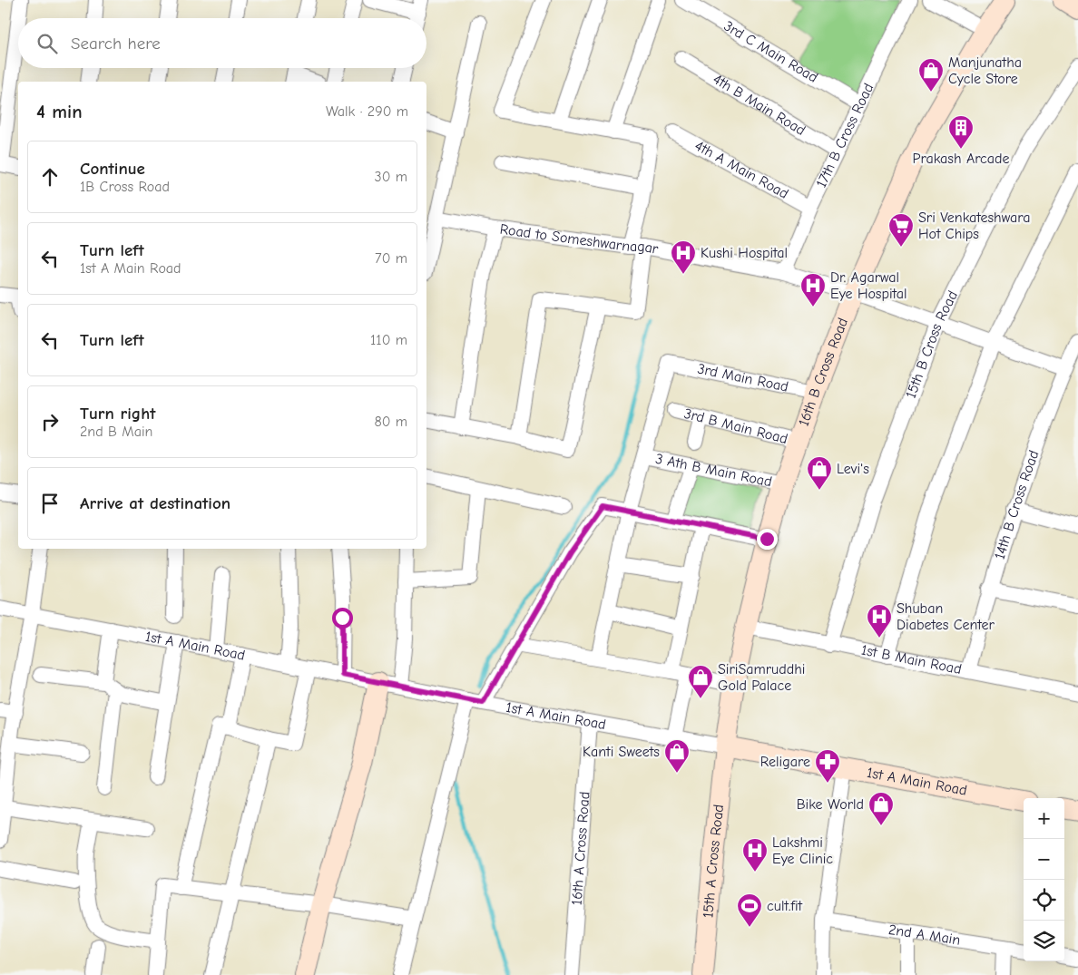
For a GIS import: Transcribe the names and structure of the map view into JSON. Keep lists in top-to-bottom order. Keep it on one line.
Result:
{"streets":{"main road":["16th B Cross Road","1st A Main Road","15th A Cross Road"],"street":["3rd C Main Road","4th B Main Road","17th B Cross Road","4th A Main Road","Road to Someshwarnagar","15th B Cross Road","3rd Main Road","3rd B Main Road","3 Ath B Main Road","14th B Cross Road","1st B Main Road","16th A Cross Road","2nd A Main"]},"crossings":[["3rd C Main Road","17th B Cross Road"],["4th B Main Road","17th B Cross Road"],["17th B Cross Road","4th A Main Road"],["17th B Cross Road","Road to Someshwarnagar"],["Road to Someshwarnagar","16th B Cross Road"],["15th B Cross Road","1st B Main Road"],["16th B Cross Road","3rd Main Road"],["16th B Cross Road","3rd B Main Road"],["16th B Cross Road","3 Ath B Main Road"],["16th B Cross Road","1st A Main Road"],["16th B Cross Road","1st B Main Road"],["16th B Cross Road","15th A Cross Road"],["3rd Main Road","3 Ath B Main Road"],["14th B Cross Road","1st B Main Road"],["1st A Main Road","16th A Cross Road"],["1st A Main Road","15th A Cross Road"]],"places":{"shop":["Manjunatha Cycle Store","Levi's","SiriSamruddhi Gold Palace","Kanti Sweets","Bike World"],"building":["Prakash Arcade"],"supermarket":["Sri Venkateshwara Hot Chips"],"hospital":["Kushi Hospital","Dr. Agarwal Eye Hospital","Shuban Diabetes Center","Lakshmi Eye Clinic"],"pharmacy":["Religare"],"sports":["cult.fit"]},"page":{"search":"Search here","heading":["4 min","Walk · 290 m"],"list":[["Continue","1B Cross Road","30 m"],["Turn left","1st A Main Road","70 m"],["Turn left","110 m"],["Turn right","2nd B Main","80 m"],"Arrive at destination"],"map_buttons":["+","−"]}}
